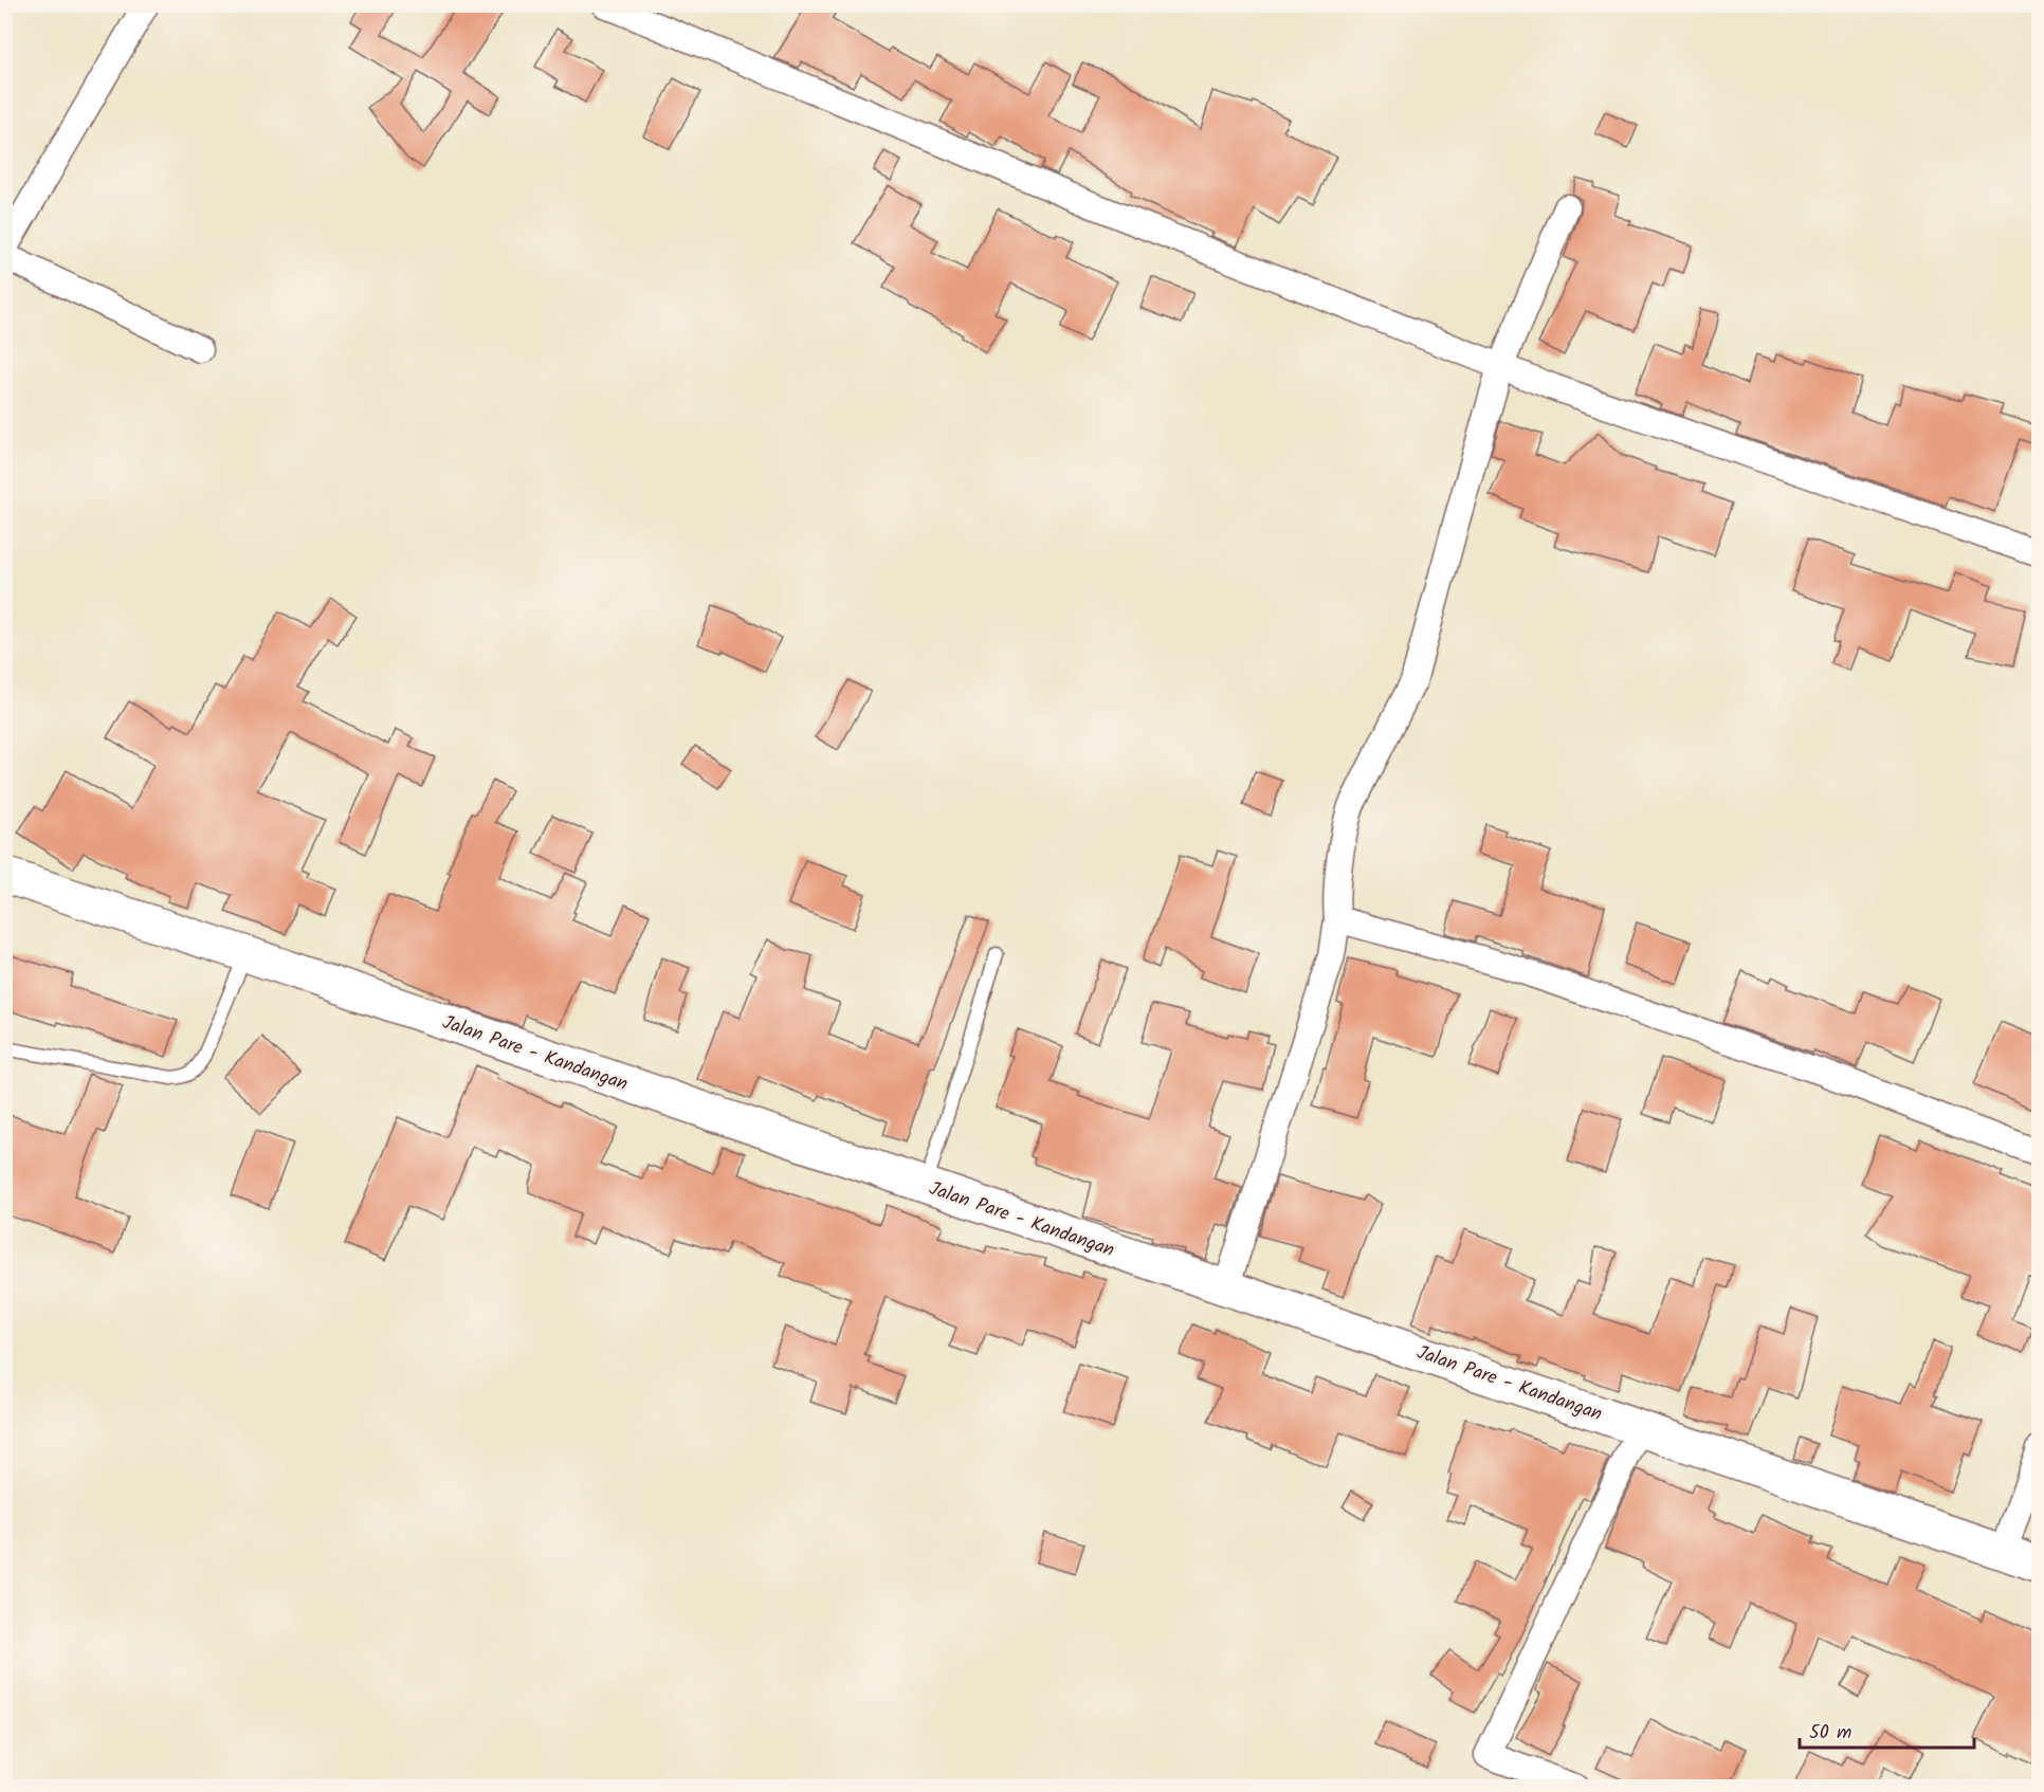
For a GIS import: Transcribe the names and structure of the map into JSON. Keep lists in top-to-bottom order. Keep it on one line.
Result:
{"streets":{"main road":["Jalan Pare - Kandangan"]},"scale_bar":"50 m"}
